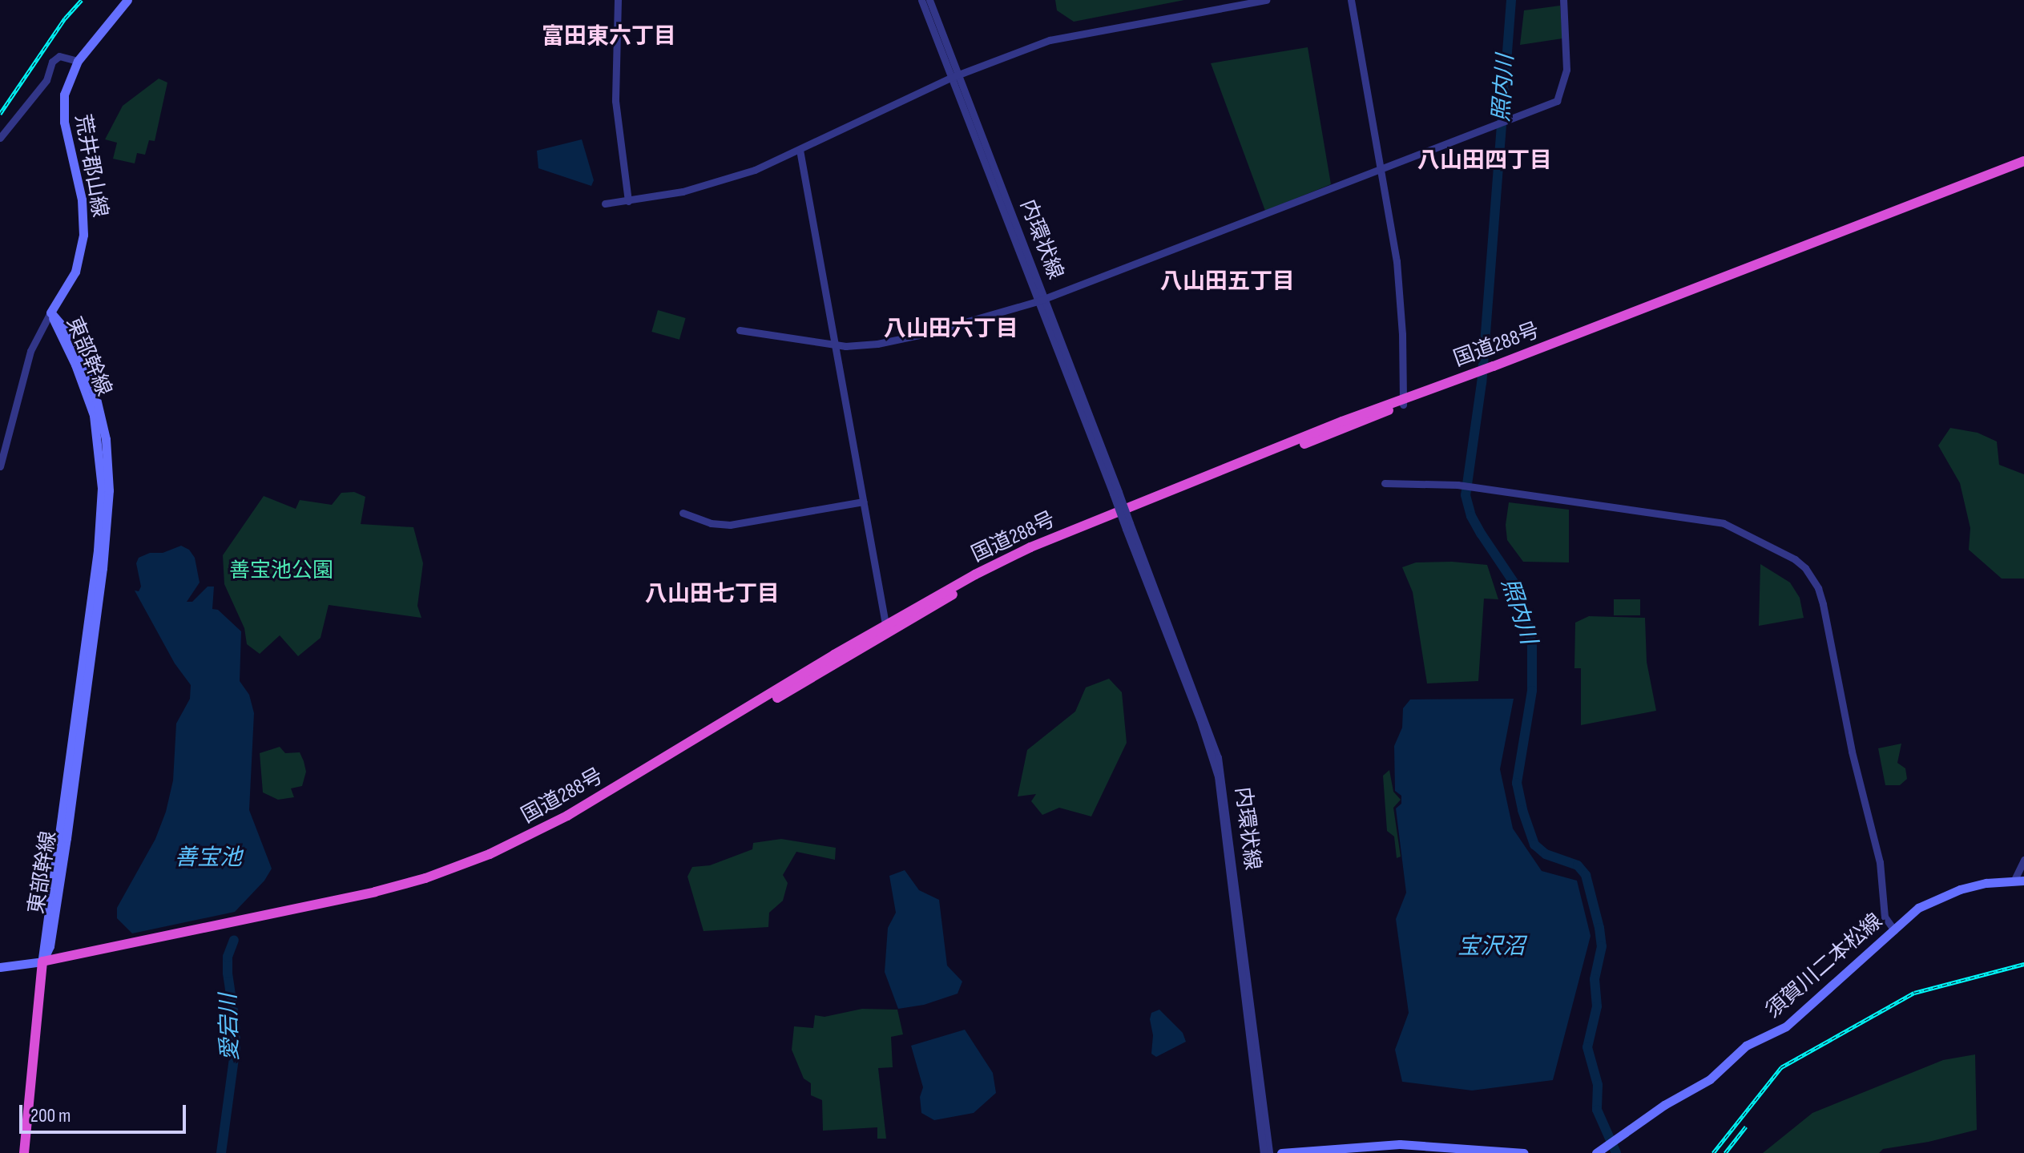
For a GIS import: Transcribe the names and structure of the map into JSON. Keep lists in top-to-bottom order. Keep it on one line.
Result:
{"streets":{"highway":["国道288号"],"main road":["荒井郡山線","東部幹線","須賀川二本松線"],"street":["内環状線"]},"crossings":[["荒井郡山線","東部幹線"],["国道288号","東部幹線"]],"districts":["富田東六丁目","八山田四丁目","八山田五丁目","八山田六丁目","八山田七丁目"],"water":["照内川","善宝池","宝沢沼","愛宕川"],"parks":["善宝池公園"],"scale_bar":"200 m"}
